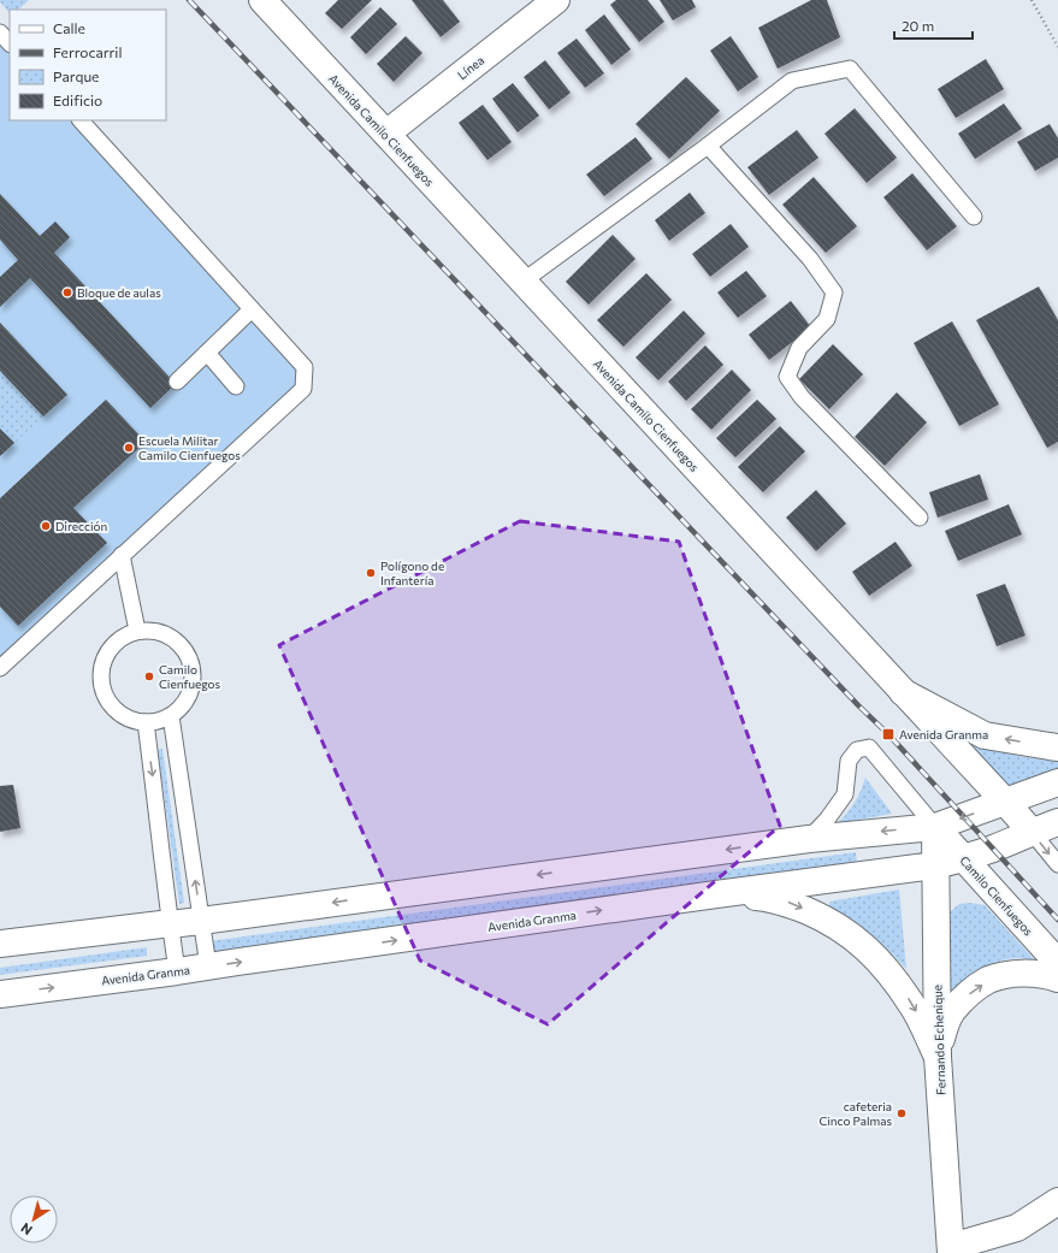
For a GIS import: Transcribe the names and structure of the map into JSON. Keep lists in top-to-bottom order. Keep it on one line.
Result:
{"streets":{"main road":["Línea","Avenida Camilo Cienfuegos","Camilo Cienfuegos","Avenida Granma","Fernando Echenique"]},"crossings":[["Línea","Avenida Camilo Cienfuegos"],["Avenida Camilo Cienfuegos","Avenida Granma"],["Camilo Cienfuegos","Avenida Granma"],["Camilo Cienfuegos","Fernando Echenique"],["Avenida Granma","Fernando Echenique"]],"places":{"other":["Bloque de aulas","Escuela Militar Camilo Cienfuegos","Dirección","Polígono de Infantería","Camilo Cienfuegos","cafeteria Cinco Palmas"],"transit":["Avenida Granma"]},"legend":["Calle","Ferrocarril","Parque","Edificio"],"scale_bar":"20 m","north":"bottom left"}
